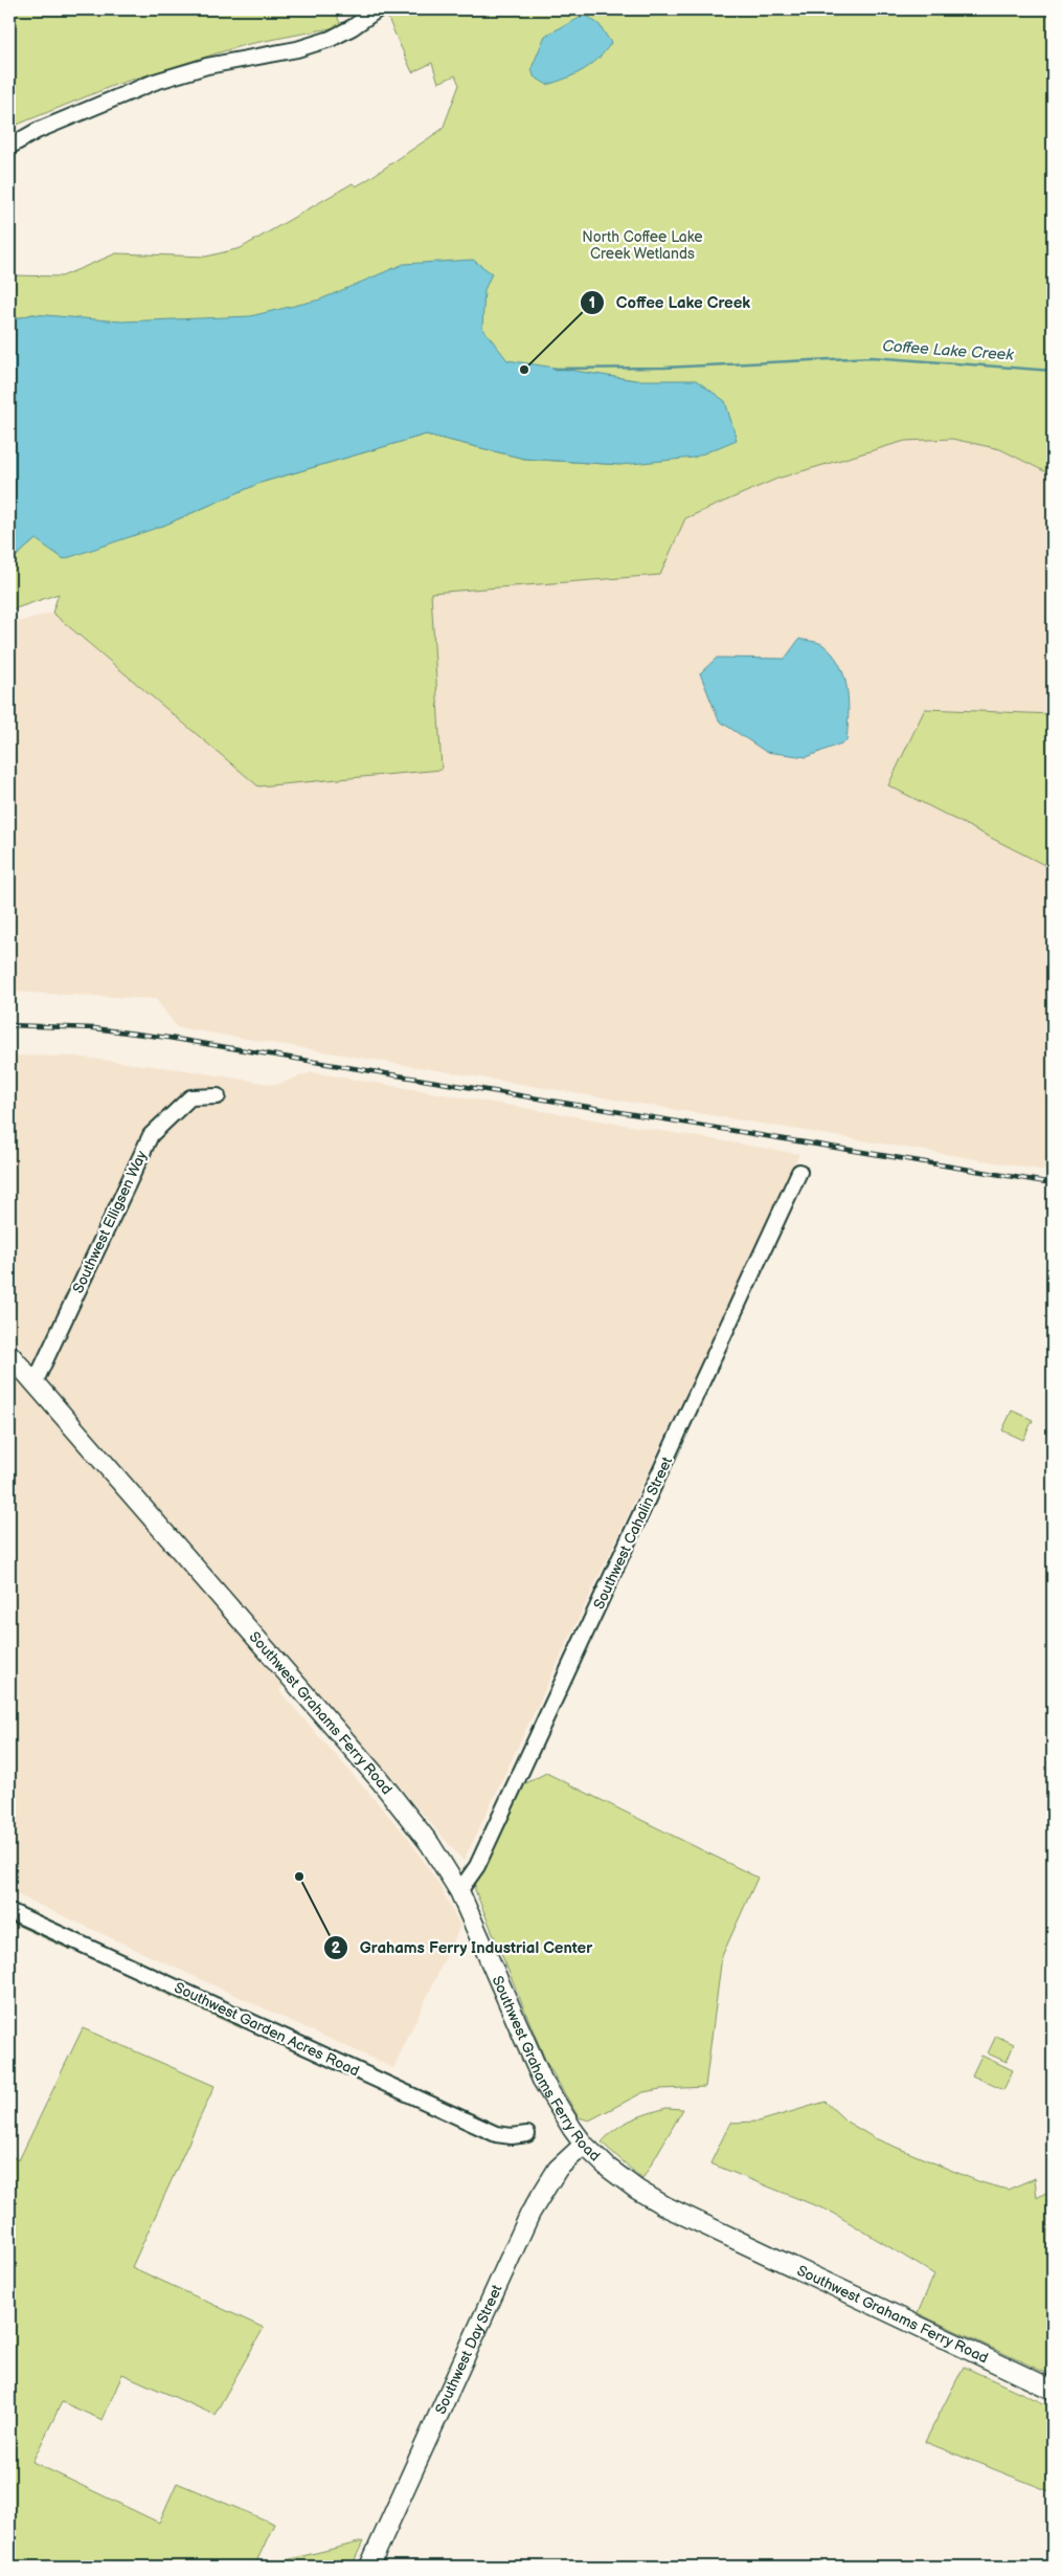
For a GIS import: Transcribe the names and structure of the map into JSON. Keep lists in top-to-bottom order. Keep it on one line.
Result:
{"streets":{"main road":["Southwest Grahams Ferry Road","Southwest Day Street"],"street":["Southwest Elligsen Way","Southwest Cahalin Street","Southwest Garden Acres Road"]},"crossings":[["Southwest Elligsen Way","Southwest Grahams Ferry Road"],["Southwest Cahalin Street","Southwest Grahams Ferry Road"],["Southwest Grahams Ferry Road","Southwest Day Street"]],"water":["Coffee Lake Creek"],"parks":["North Coffee Lake Creek Wetlands"],"places":["Coffee Lake Creek","Grahams Ferry Industrial Center"]}
